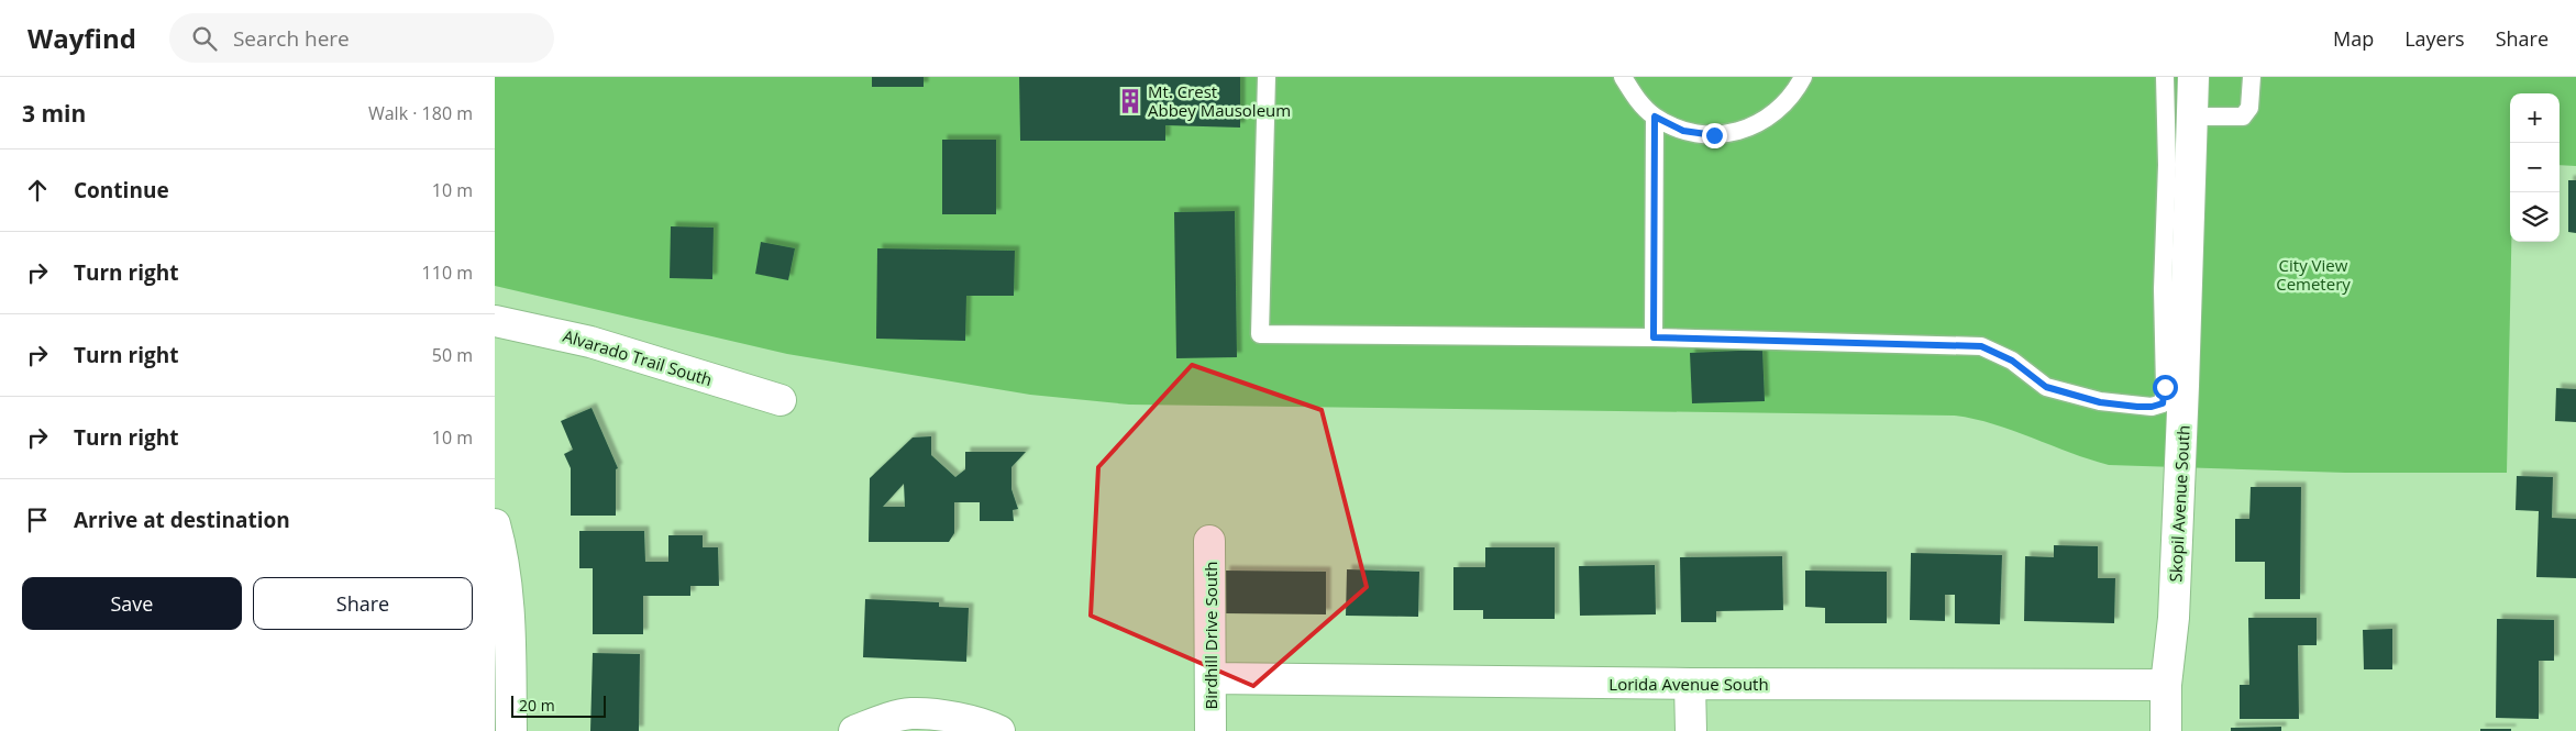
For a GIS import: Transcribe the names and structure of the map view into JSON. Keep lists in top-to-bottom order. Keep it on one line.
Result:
{"streets":{"street":["Alvarado Trail South","Skopil Avenue South","Birdhill Drive South","Lorida Avenue South"]},"crossings":[["Skopil Avenue South","Lorida Avenue South"],["Birdhill Drive South","Lorida Avenue South"]],"parks":["City View Cemetery"],"places":{"building":["Mt. Crest Abbey Mausoleum"]},"scale_bar":"20 m","page":{"header":"Wayfind","search":"Search here","nav":["Map","Layers","Share"],"heading":["3 min","Walk · 180 m"],"map_buttons":["+","−"],"list":[["Continue","10 m"],["Turn right","110 m"],["Turn right","50 m"],["Turn right","10 m"],"Arrive at destination"],"buttons":["Save","Share"],"scale":"20 m"}}
